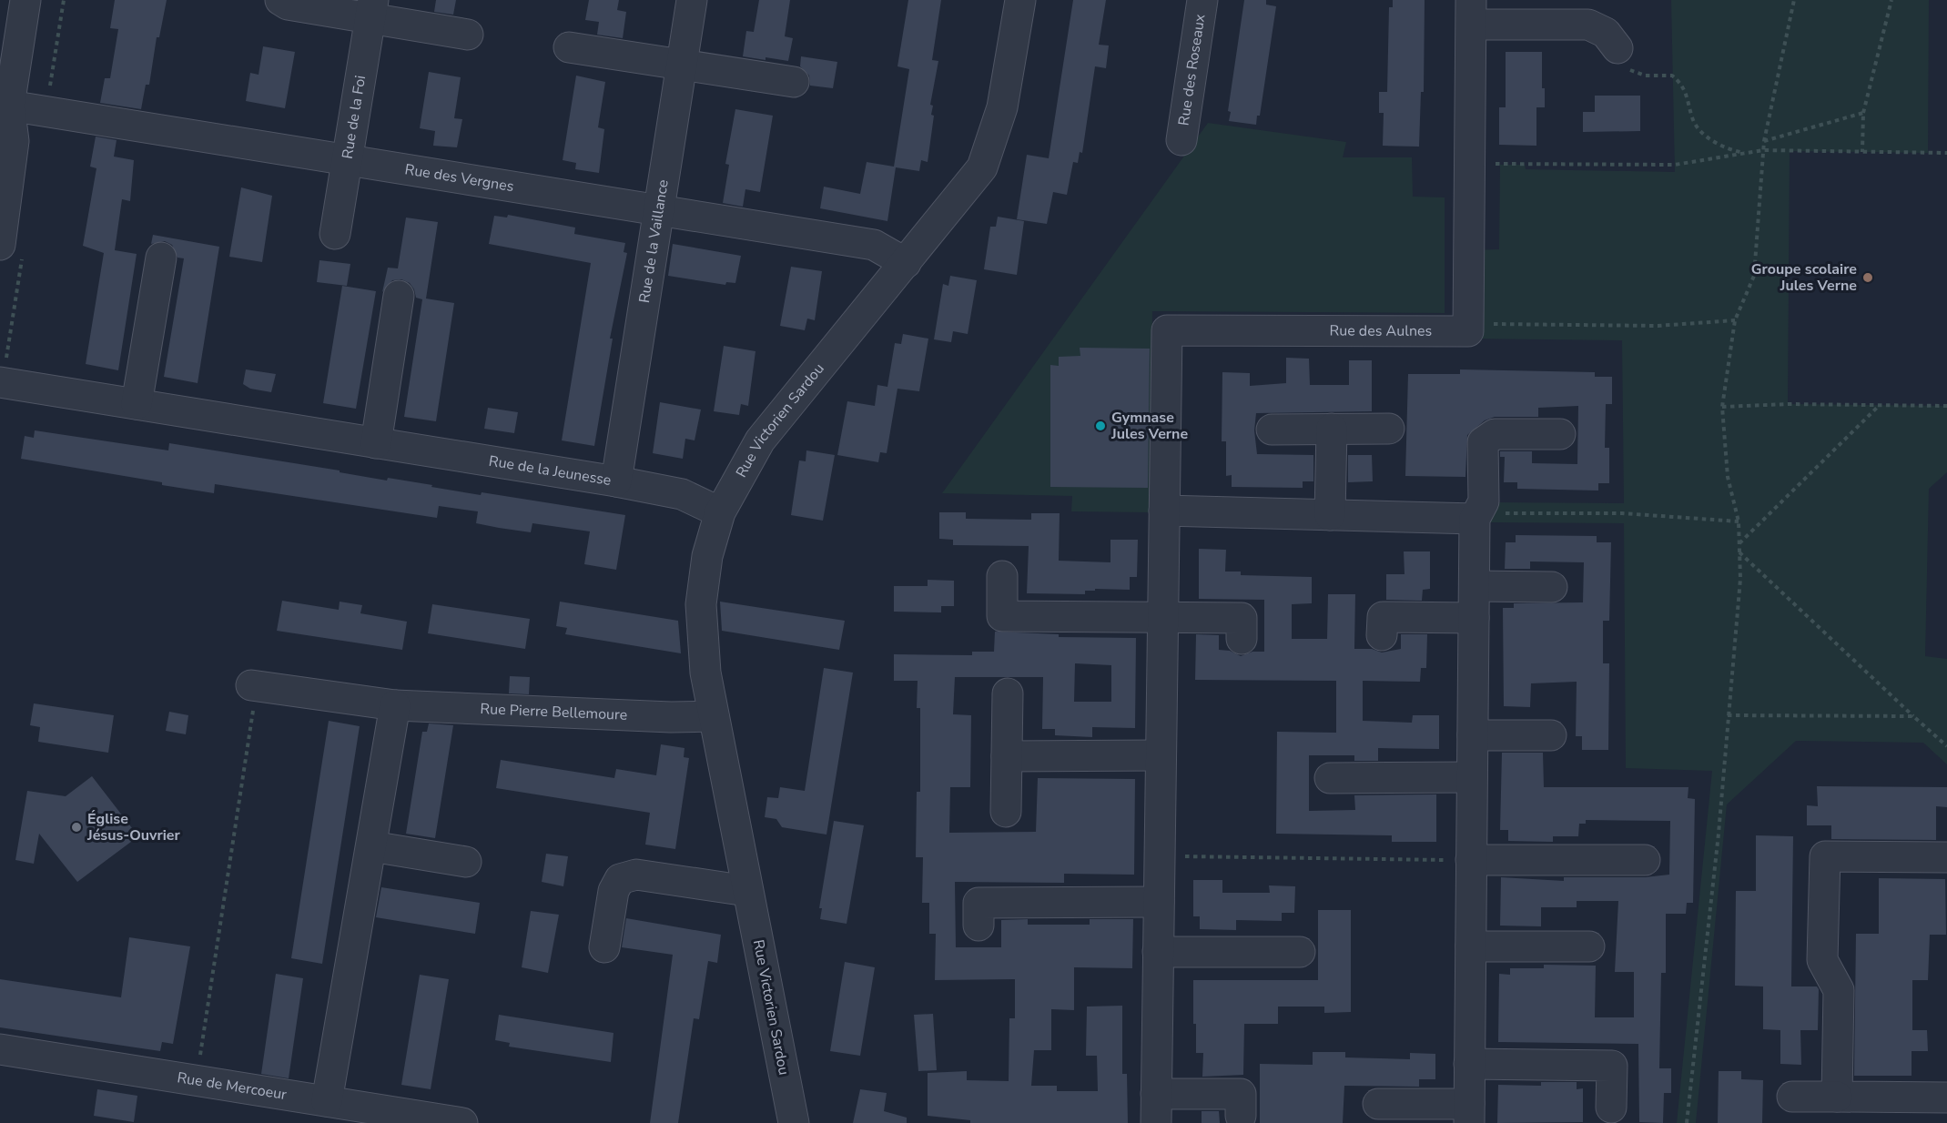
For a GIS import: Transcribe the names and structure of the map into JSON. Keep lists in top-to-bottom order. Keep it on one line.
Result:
{"streets":{"street":["Rue des Roseaux","Rue de la Foi","Rue des Vergnes","Rue de la Vaillance","Rue des Aulnes","Rue Victorien Sardou","Rue de la Jeunesse","Rue Pierre Bellemoure","Rue de Mercoeur"]},"crossings":[["Rue de la Foi","Rue des Vergnes"],["Rue des Vergnes","Rue de la Vaillance"],["Rue des Vergnes","Rue Victorien Sardou"],["Rue de la Vaillance","Rue de la Jeunesse"],["Rue Victorien Sardou","Rue de la Jeunesse"],["Rue Victorien Sardou","Rue Pierre Bellemoure"]],"places":["Groupe scolaire Jules Verne","Gymnase Jules Verne","Église Jésus-Ouvrier"]}
